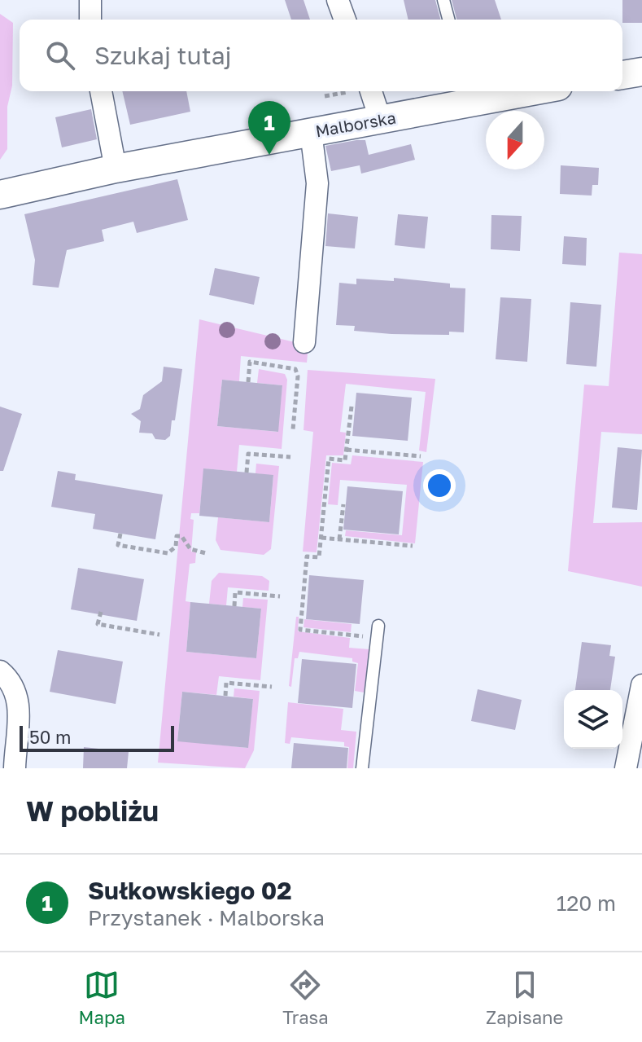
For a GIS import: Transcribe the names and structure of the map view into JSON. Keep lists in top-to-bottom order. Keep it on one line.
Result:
{"streets":{"street":["Malborska"]},"scale_bar":"50 m","north":"bottom","page":{"search":"Szukaj tutaj","pins":"1","scale":"50 m","heading":"W pobliżu","list":[{"mark":"1","name":"Sułkowskiego 02","note":"Przystanek · Malborska","value":"120 m"}],"nav":["Mapa","Trasa","Zapisane"]}}
